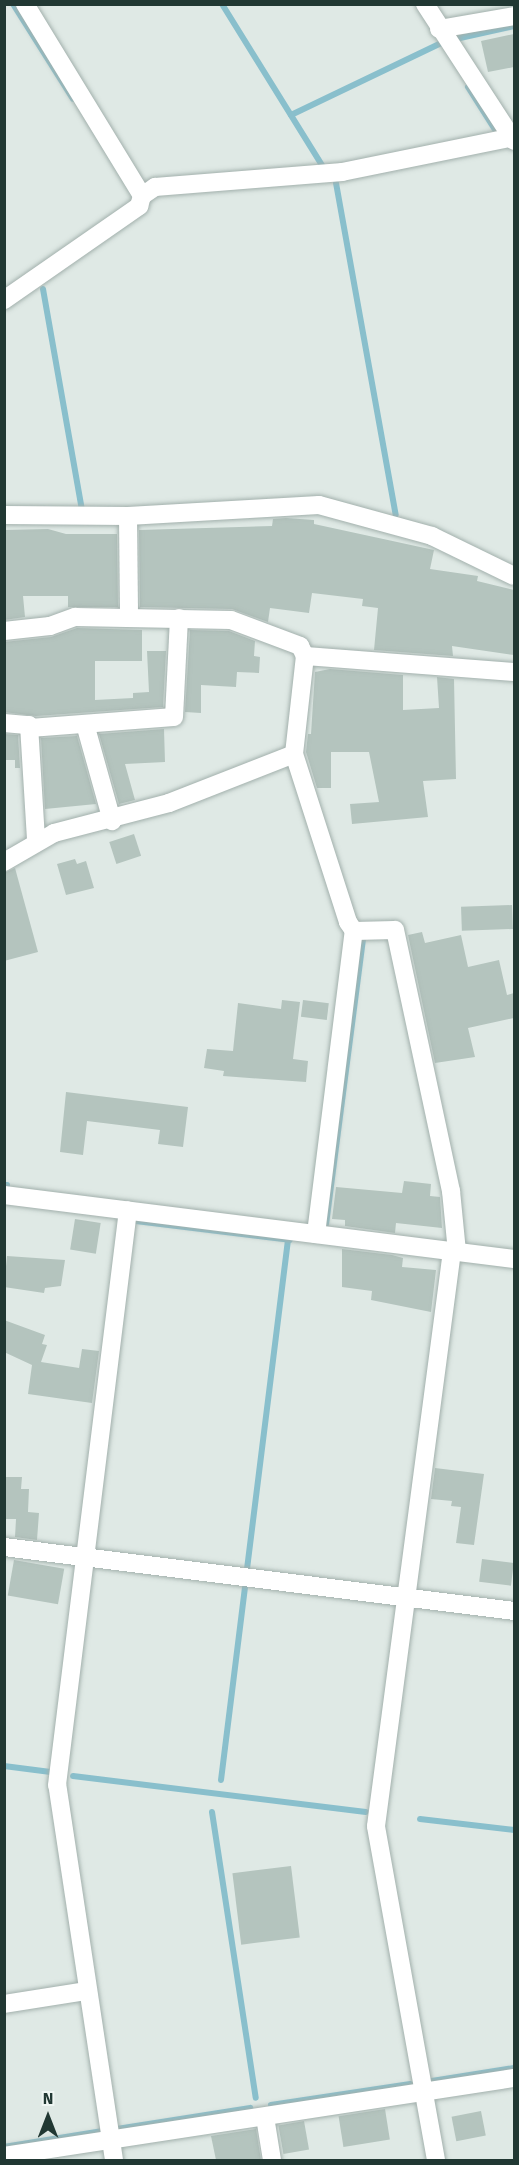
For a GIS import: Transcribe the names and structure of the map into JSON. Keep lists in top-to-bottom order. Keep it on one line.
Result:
{"north":"top"}
